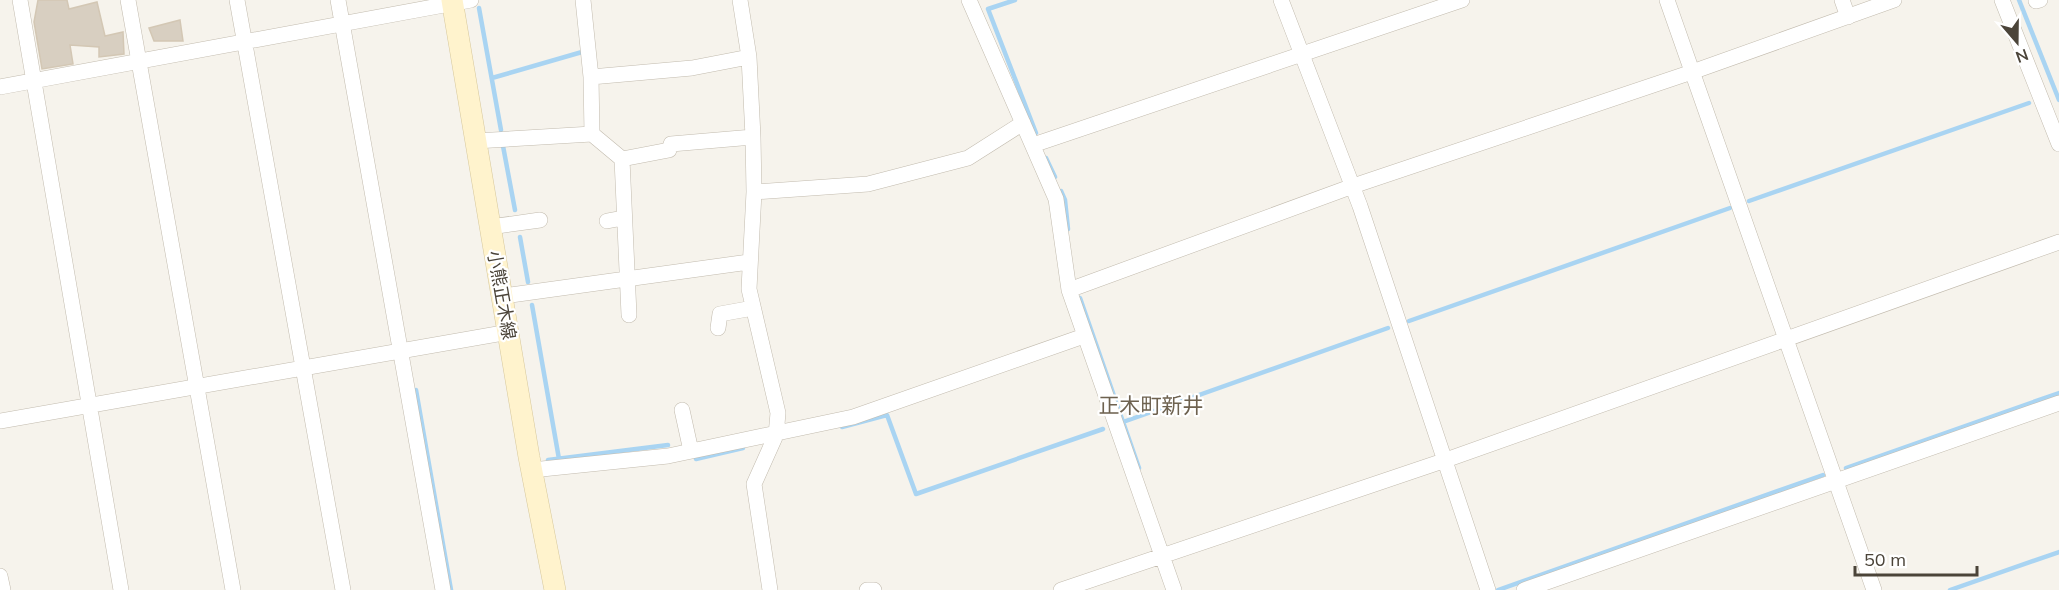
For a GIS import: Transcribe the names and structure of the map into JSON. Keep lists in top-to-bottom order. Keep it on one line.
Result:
{"streets":{"main road":["小熊正木線"]},"districts":["正木町新井"],"scale_bar":"50 m","north":"bottom"}
